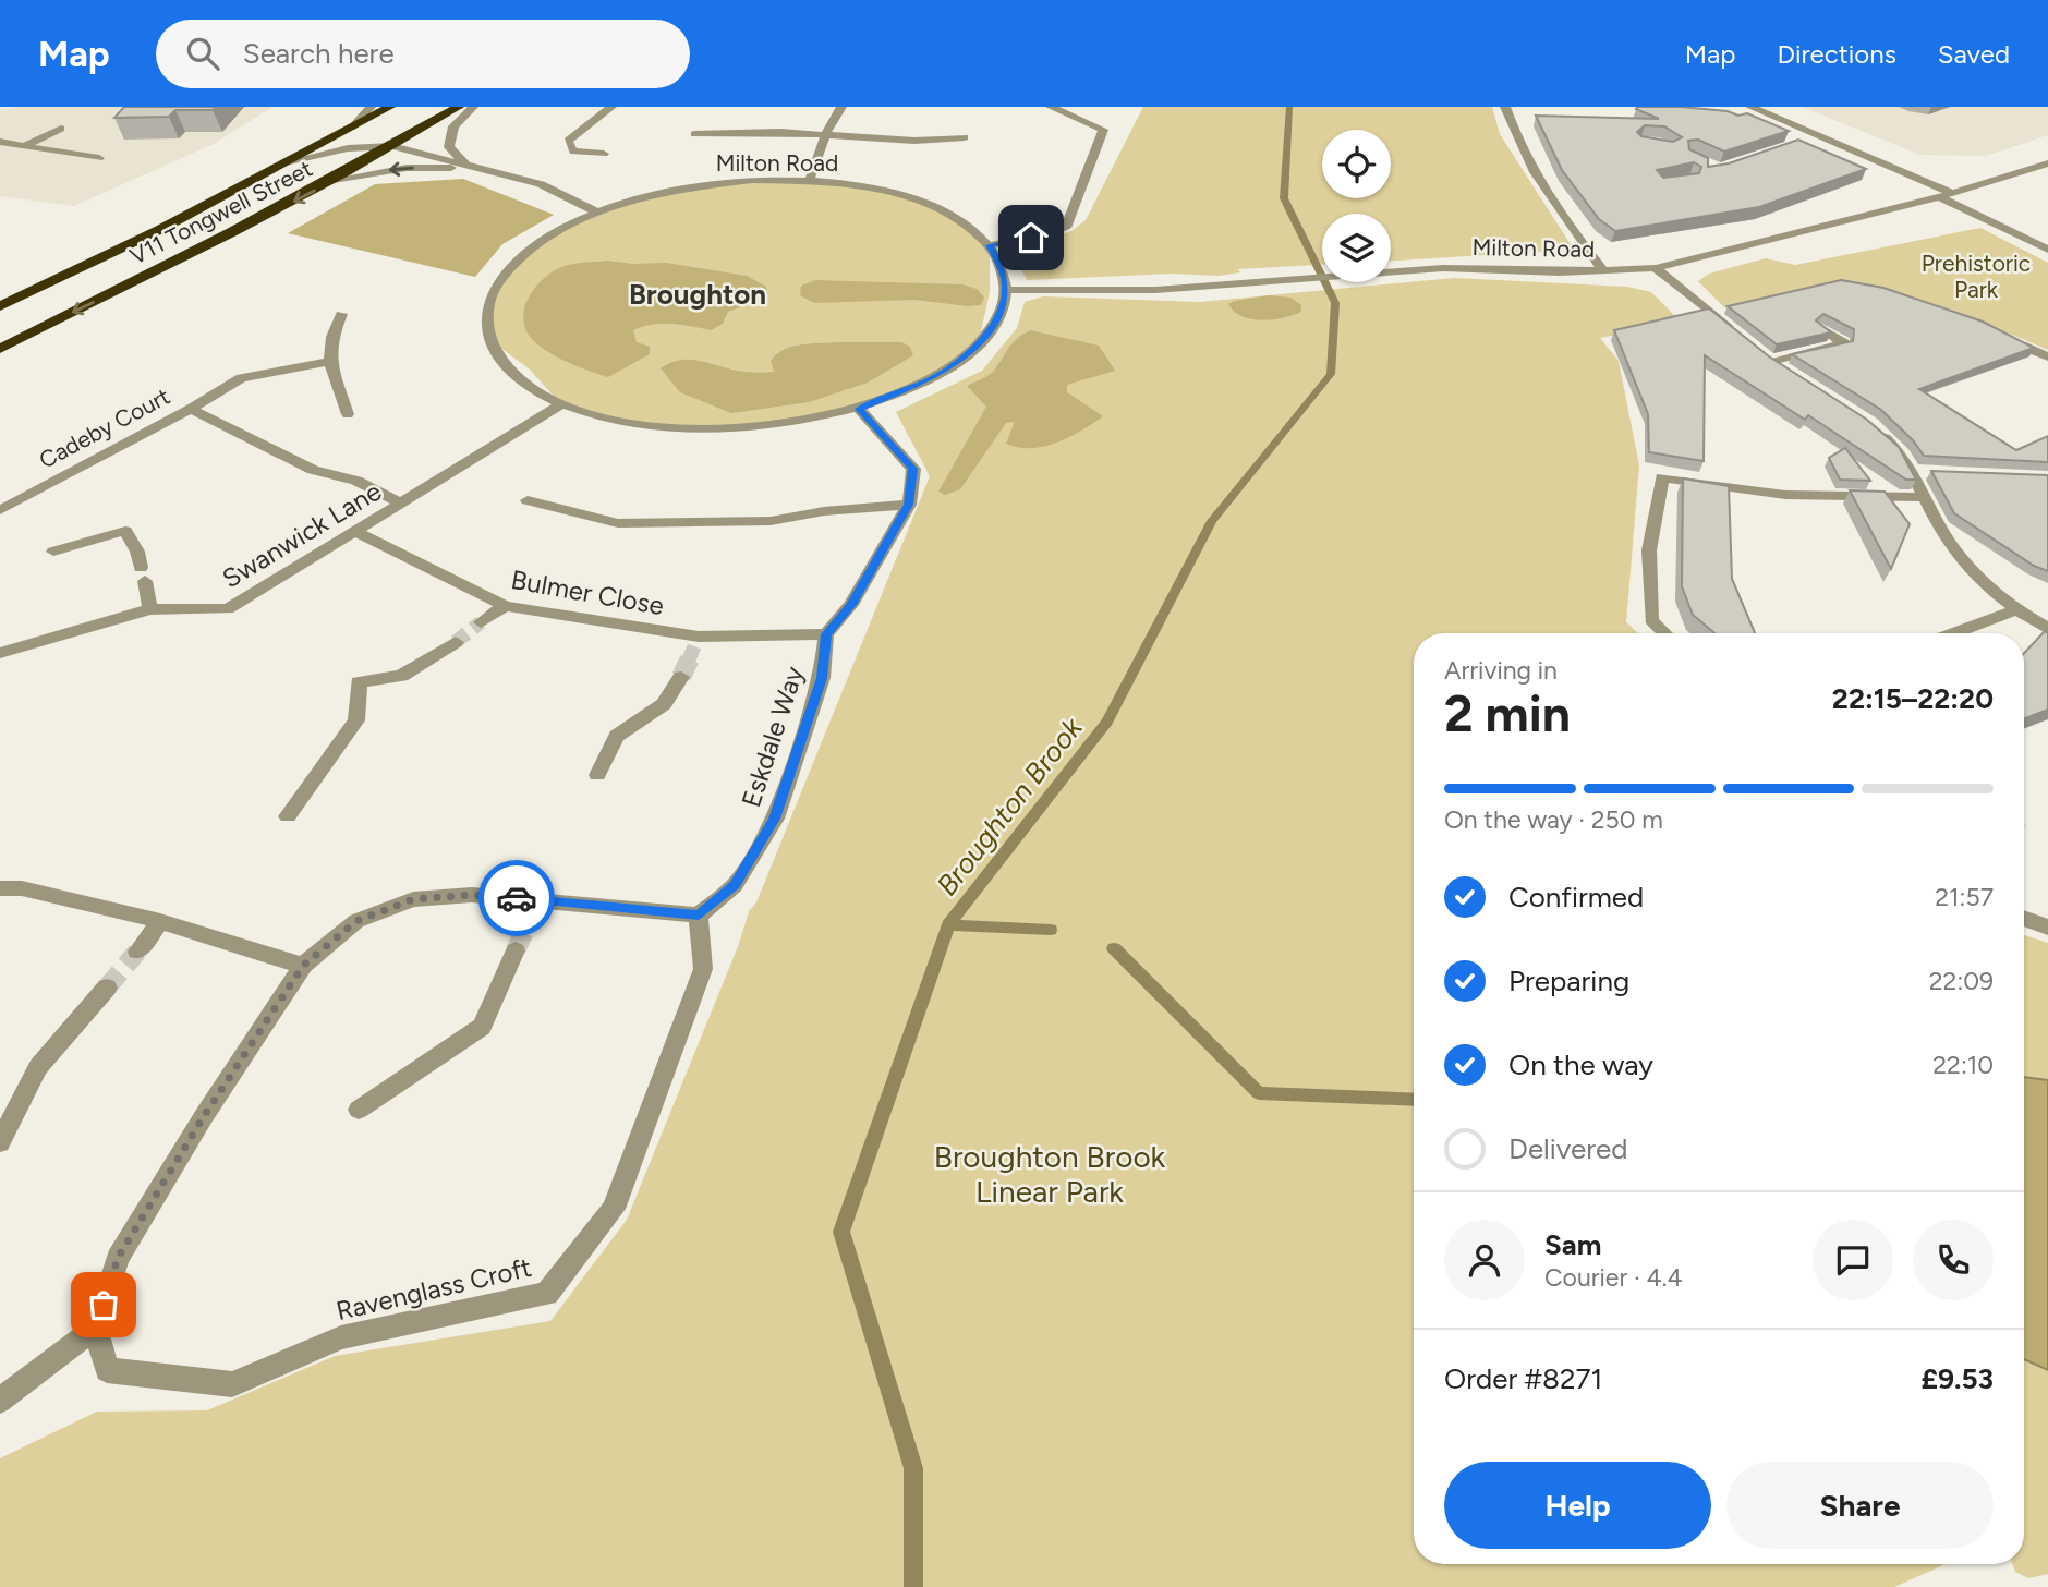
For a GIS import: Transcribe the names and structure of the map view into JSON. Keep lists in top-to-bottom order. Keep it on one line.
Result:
{"streets":{"highway":["V11 Tongwell Street"],"street":["Milton Road","Cadeby Court","Swanwick Lane","Bulmer Close","Eskdale Way","Ravenglass Croft"]},"crossings":[["Milton Road","Swanwick Lane"],["Cadeby Court","Swanwick Lane"],["Swanwick Lane","Bulmer Close"],["Bulmer Close","Eskdale Way"],["Eskdale Way","Ravenglass Croft"]],"districts":["Broughton"],"water":["Broughton Brook"],"parks":["Prehistoric Park","Broughton Brook Linear Park"],"page":{"header":"Map","search":"Search here","nav":["Map","Directions","Saved"],"heading":["2 min","Arriving in","22:15–22:20"],"panel":["Sam","Courier · 4.4","Order #8271","£9.53"],"bar":"On the way · 250 m","list":[["Confirmed","21:57"],["Preparing","22:09"],["On the way","22:10"],"Delivered"],"buttons":["Help","Share"]}}
